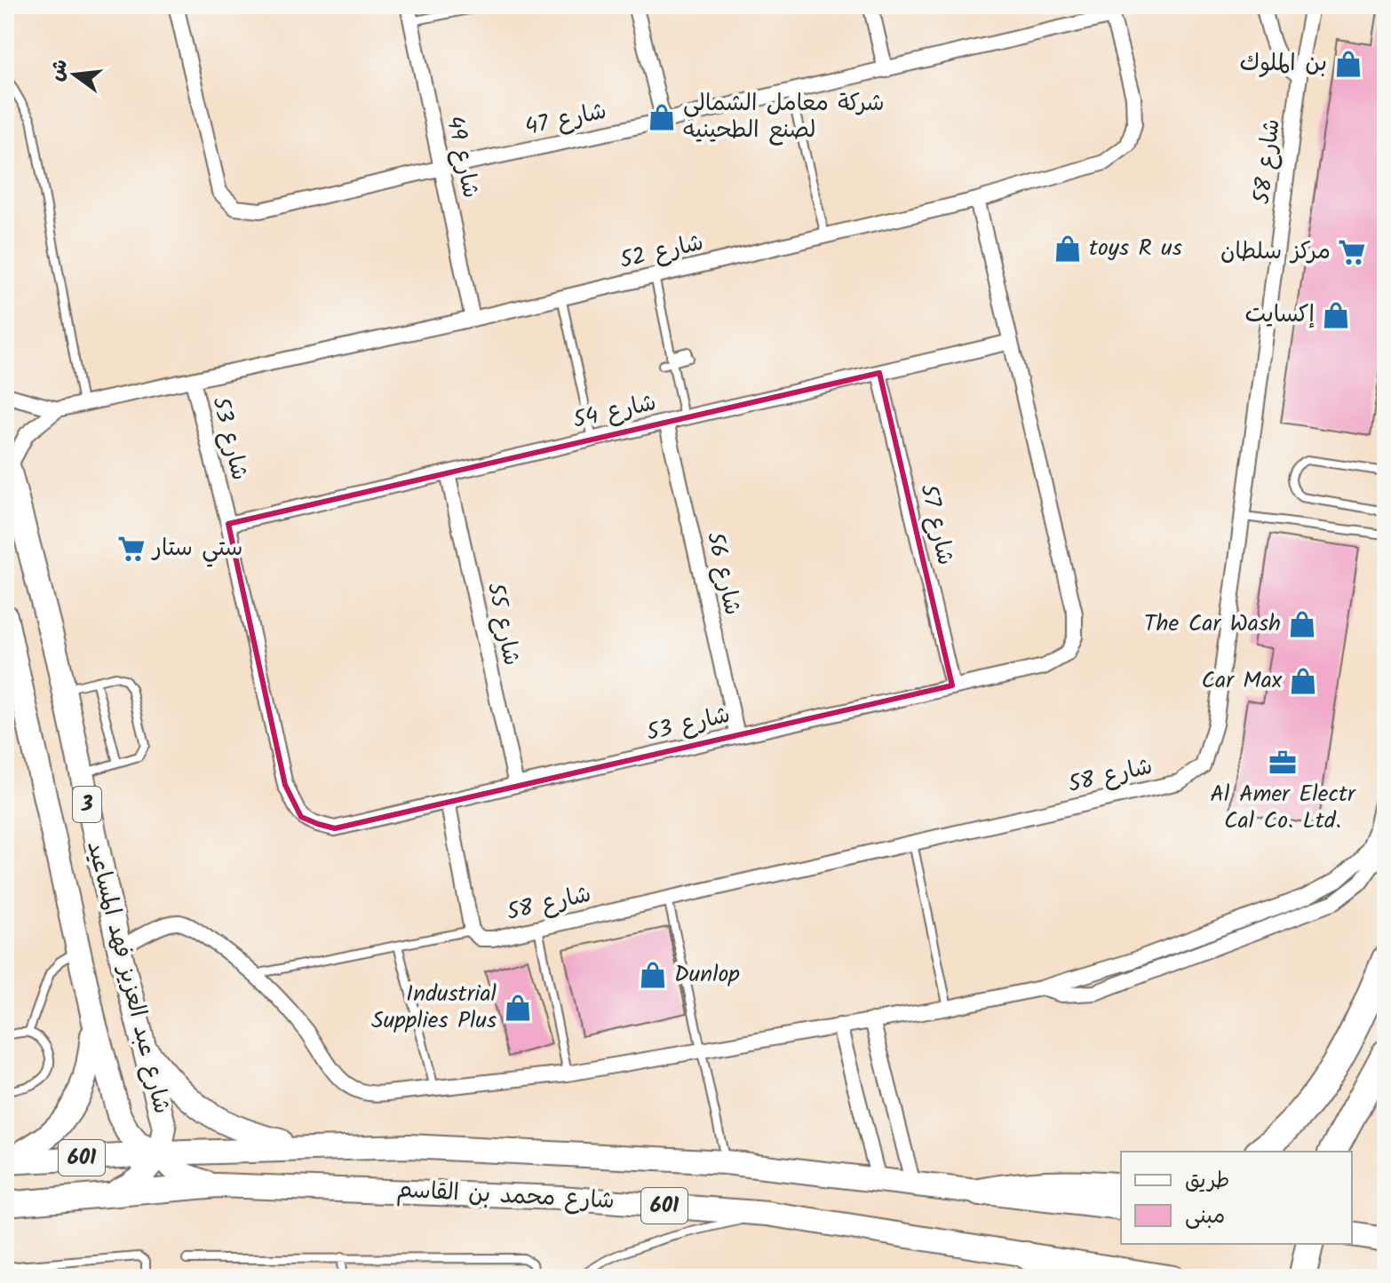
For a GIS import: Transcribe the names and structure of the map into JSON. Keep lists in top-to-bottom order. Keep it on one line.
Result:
{"streets":{"main road":["3","شارع عبد العزيز فهد المساعيد","601","شارع محمد بن القاسم"],"street":["شارع 47","شارع 49","شارع 58","شارع 52","شارع 54","شارع 53","شارع 57","شارع 56","شارع 55"]},"crossings":[["شارع 47","شارع 49"],["شارع 47","شارع 52"],["شارع 49","شارع 52"],["شارع 52","شارع 53"],["شارع 52","شارع عبد العزيز فهد المساعيد"],["شارع 54","شارع 53"],["شارع 54","شارع 57"],["شارع 54","شارع 56"],["شارع 54","شارع 55"],["شارع 53","شارع 57"],["شارع 53","شارع 56"],["شارع 53","شارع 55"],["شارع عبد العزيز فهد المساعيد","شارع محمد بن القاسم"]],"places":{"shop":["بن الملوك","شركة معامل الشمالي لصنع الطحينيه","toys R us","إكسايت","The Car Wash","Car Max","Dunlop","Industrial Supplies Plus"],"supermarket":["مركز سلطان","ستي ستار"],"office":["Al Amer Electr Cal Co. Ltd."]},"legend":["طريق","مبنى"],"north":"left"}
